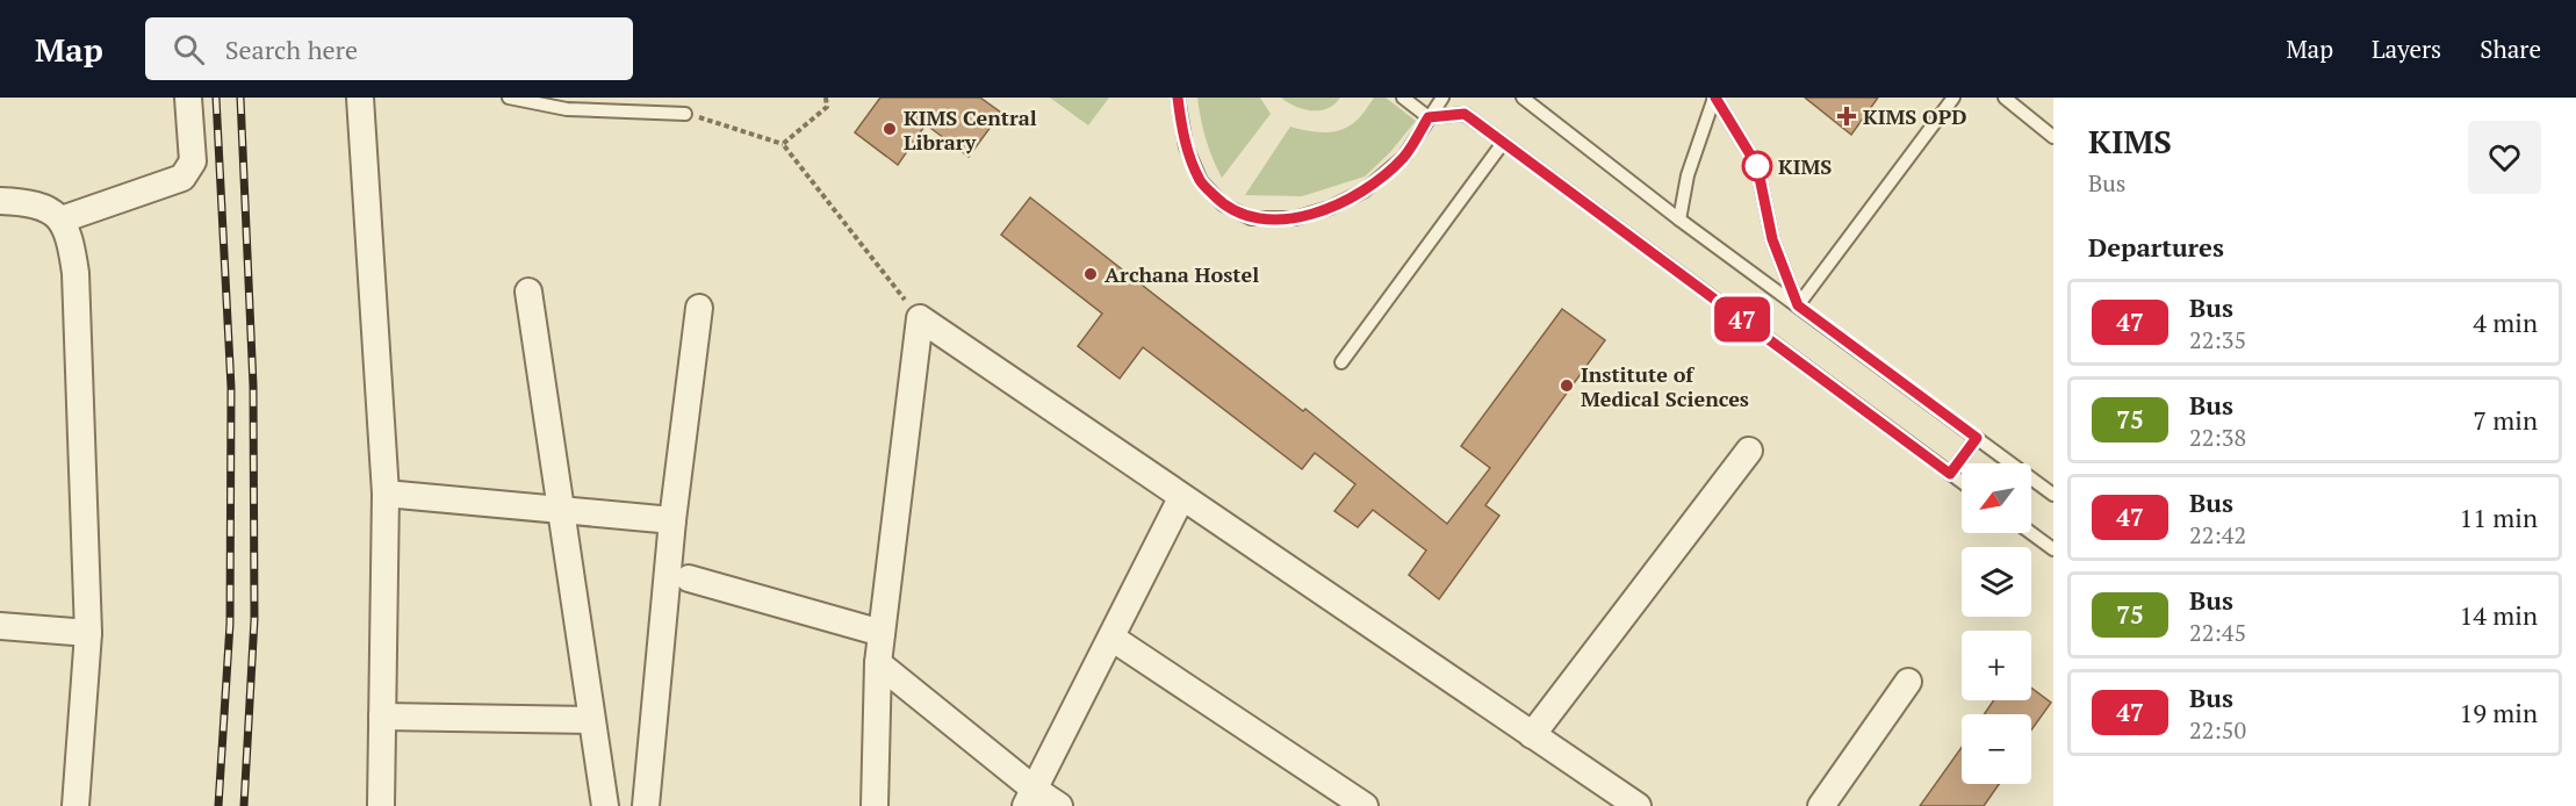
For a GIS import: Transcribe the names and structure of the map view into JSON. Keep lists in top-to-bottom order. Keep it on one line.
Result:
{"places":{"health":["KIMS OPD"],"other":["KIMS Central Library","KIMS","Archana Hostel","Institute of Medical Sciences"]},"lines":["bus line 47"],"north":"bottom left","page":{"header":"Map","search":"Search here","nav":["Map","Layers","Share"],"on_map":"47","heading":[["KIMS","Bus"],"Departures"],"list":[{"mark":"47","name":"Bus","note":"22:35","value":"4 min"},{"mark":"75","name":"Bus","note":"22:38","value":"7 min"},{"mark":"47","name":"Bus","note":"22:42","value":"11 min"},{"mark":"75","name":"Bus","note":"22:45","value":"14 min"},{"mark":"47","name":"Bus","note":"22:50","value":"19 min"}],"map_buttons":["+","−"]}}
